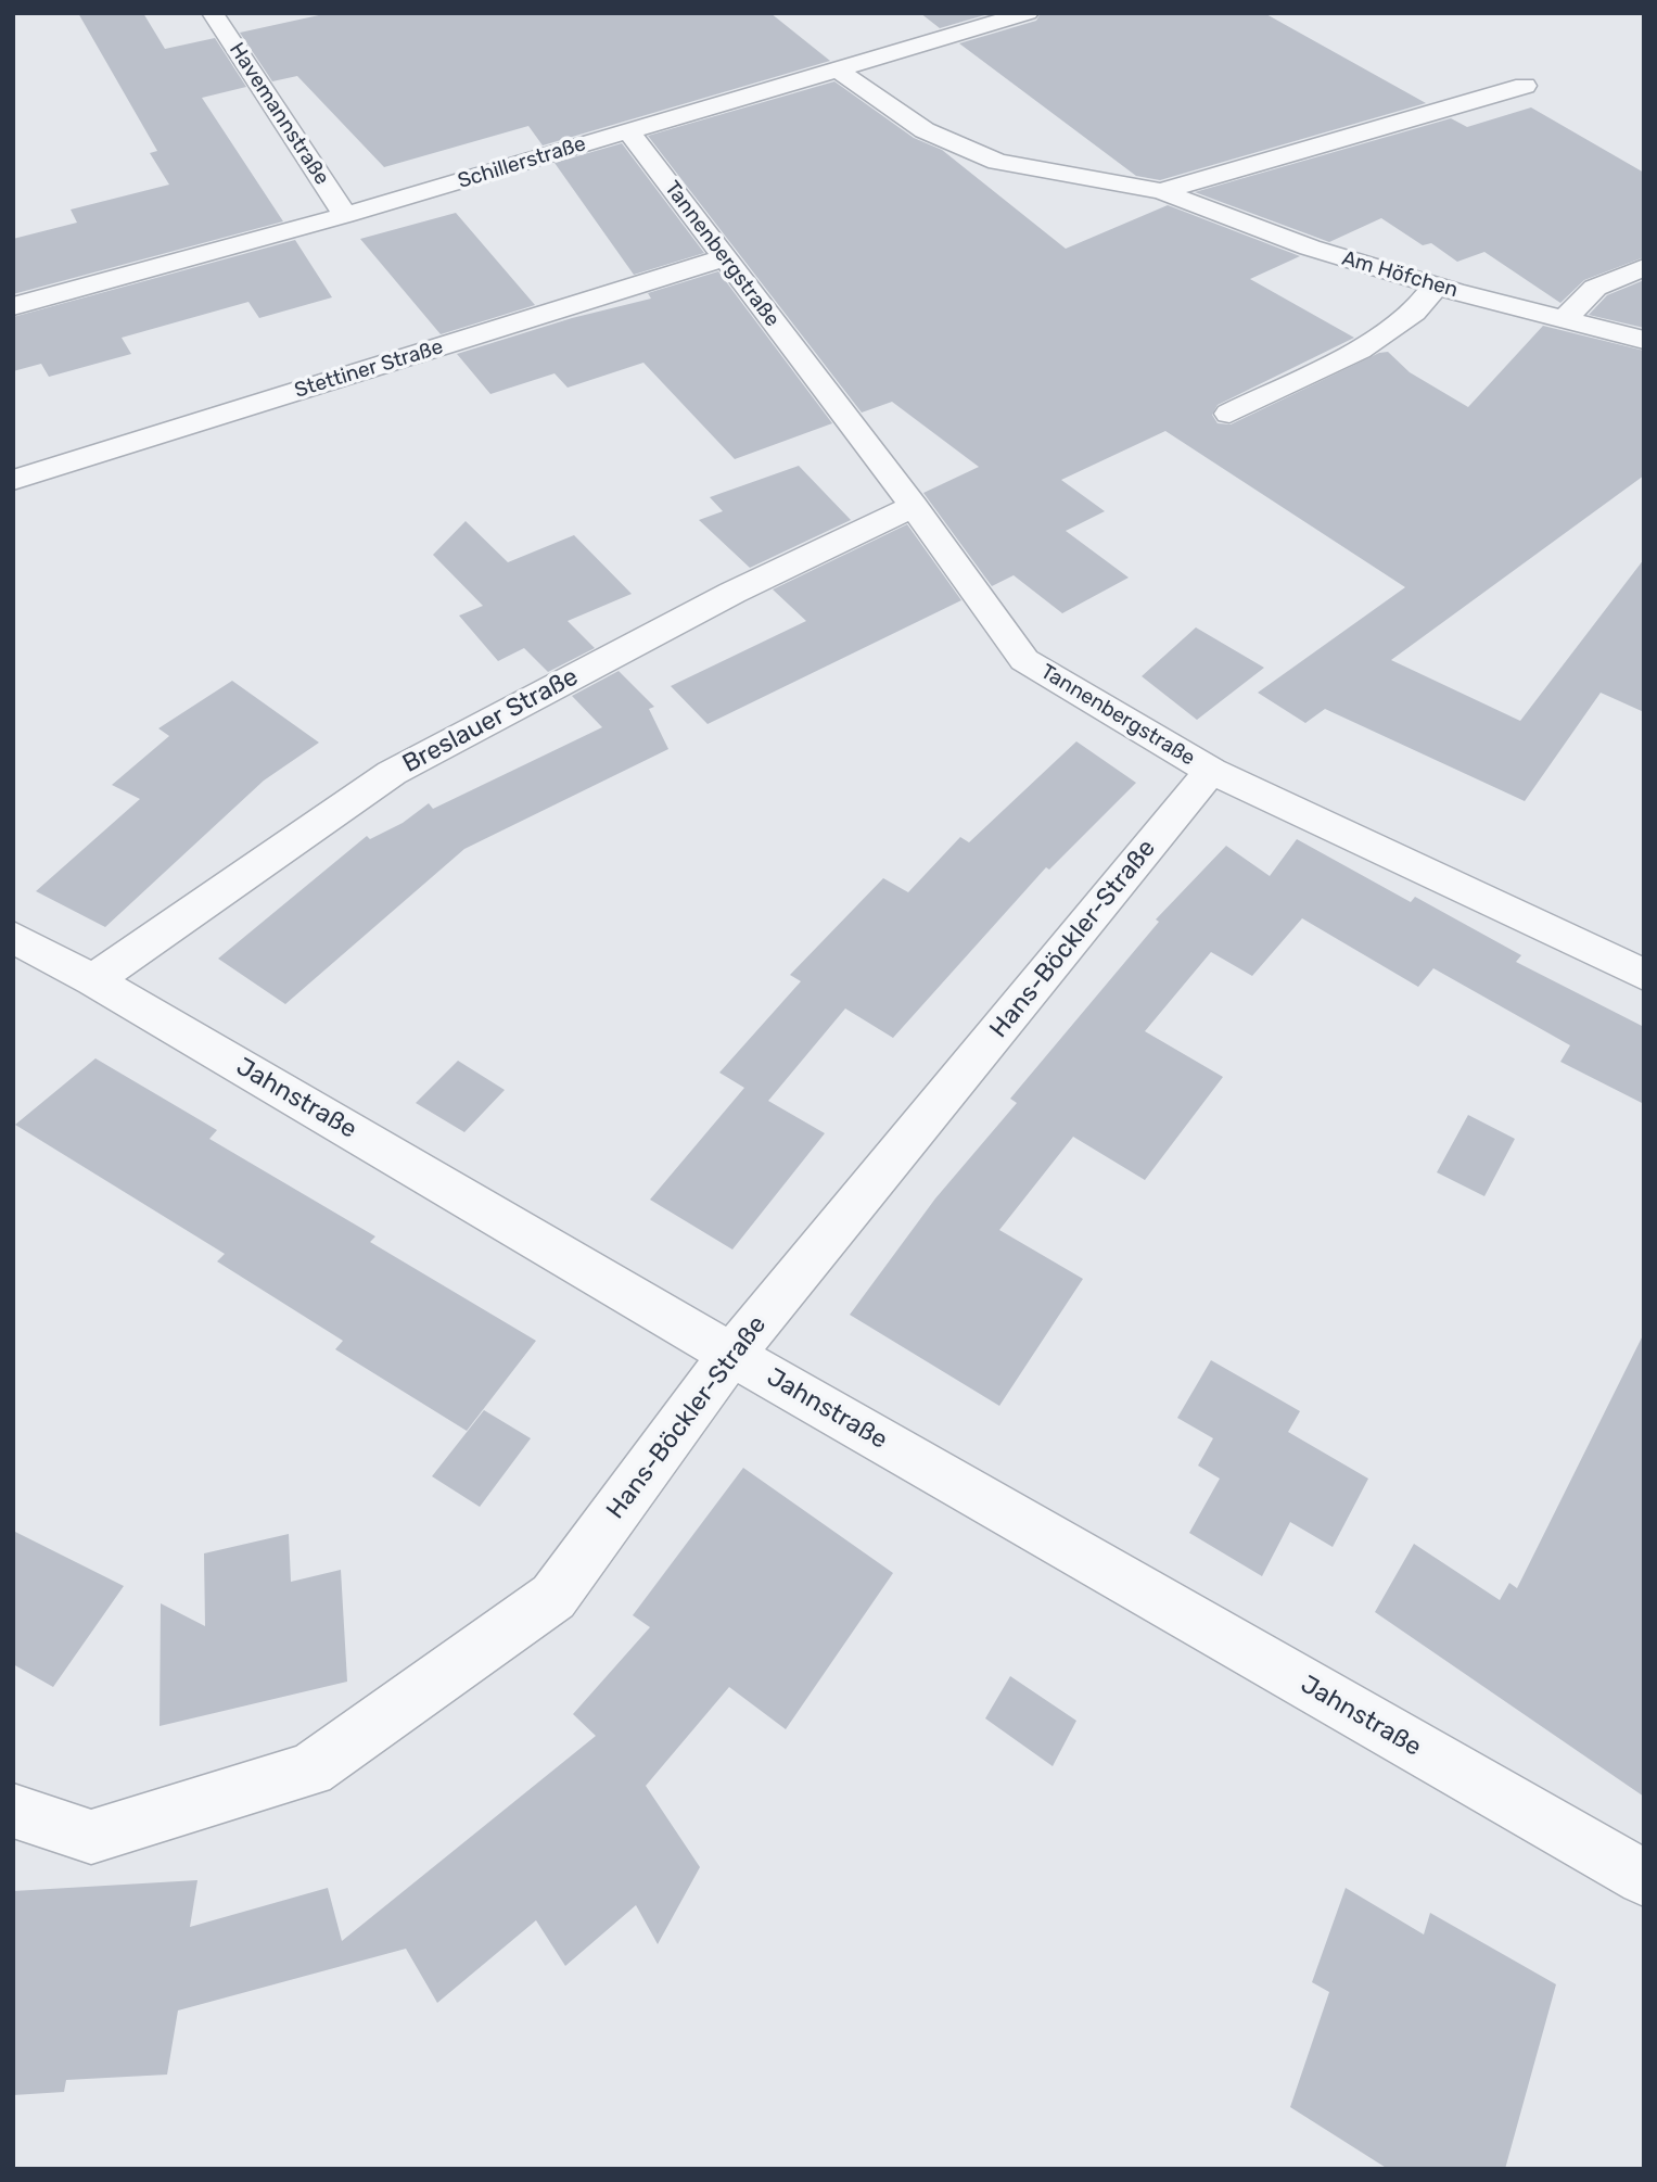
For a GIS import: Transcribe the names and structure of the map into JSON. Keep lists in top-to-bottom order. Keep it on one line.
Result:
{"streets":{"street":["Havemannstraße","Schillerstraße","Tannenbergstraße","Am Höfchen","Stettiner Straße","Breslauer Straße","Hans-Böckler-Straße","Jahnstraße"]},"crossings":[["Havemannstraße","Schillerstraße"],["Schillerstraße","Tannenbergstraße"],["Schillerstraße","Am Höfchen"],["Tannenbergstraße","Stettiner Straße"],["Tannenbergstraße","Breslauer Straße"],["Tannenbergstraße","Hans-Böckler-Straße"],["Breslauer Straße","Jahnstraße"],["Hans-Böckler-Straße","Jahnstraße"]]}
